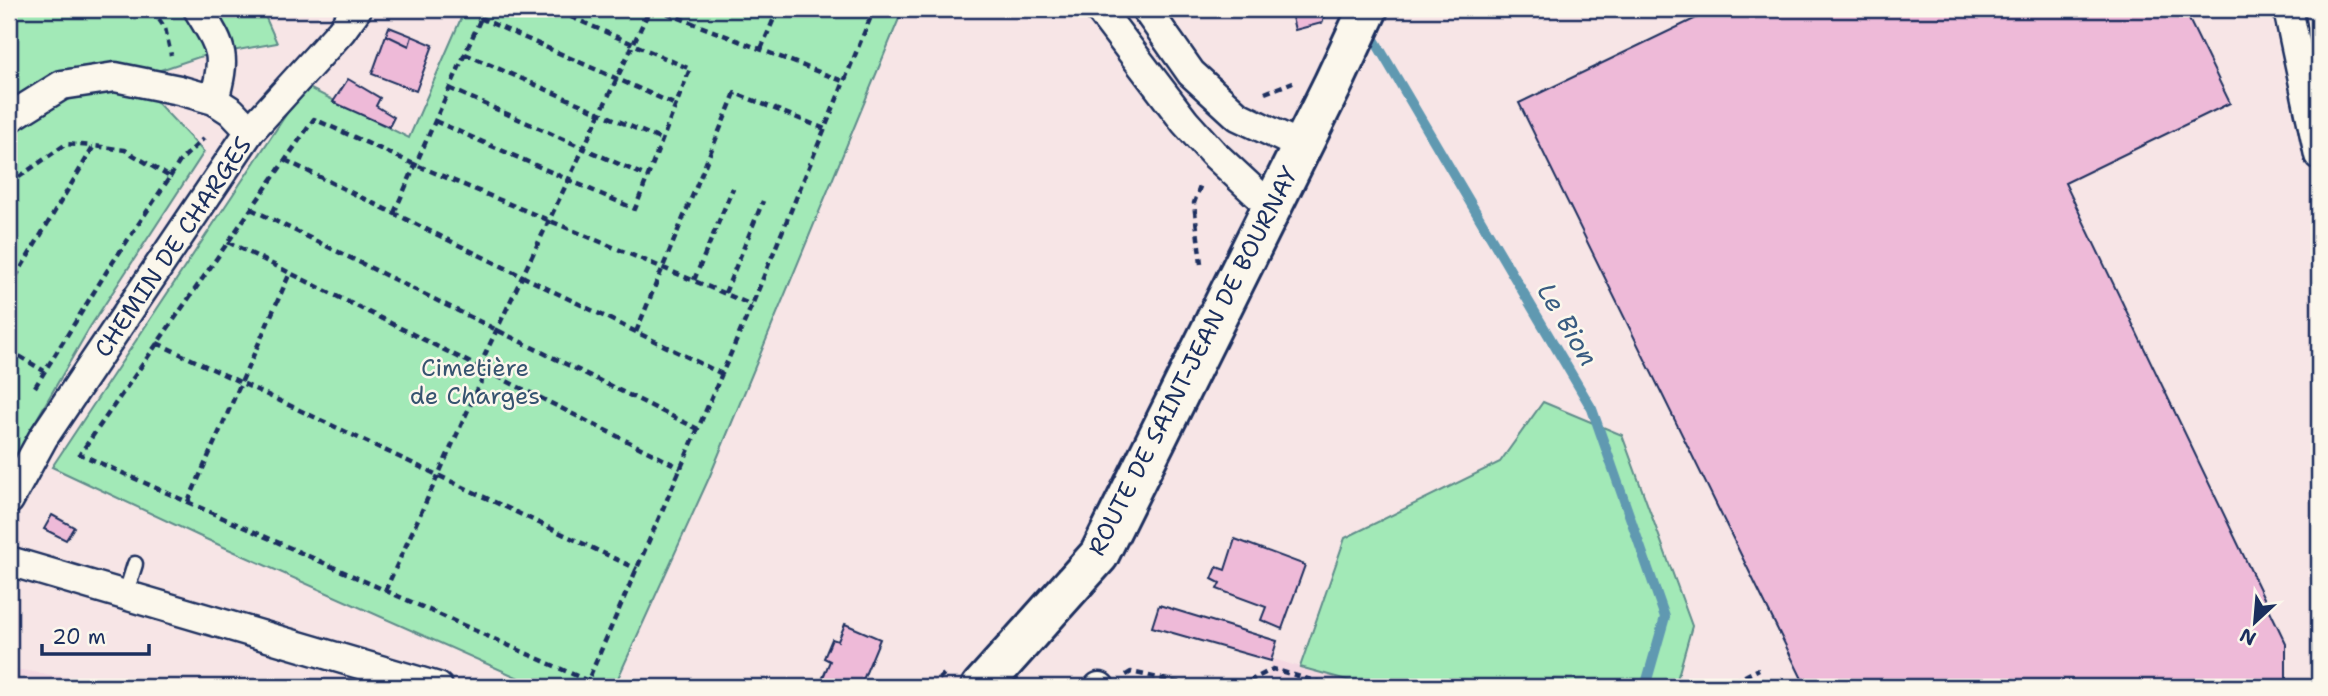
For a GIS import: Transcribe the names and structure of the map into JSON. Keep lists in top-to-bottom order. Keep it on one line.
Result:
{"streets":{"main road":["ROUTE DE SAINT-JEAN DE BOURNAY"],"street":["CHEMIN DE CHARGES"]},"water":["Le Bion"],"parks":["Cimetière de Charges"],"scale_bar":"20 m","north":"bottom left"}
